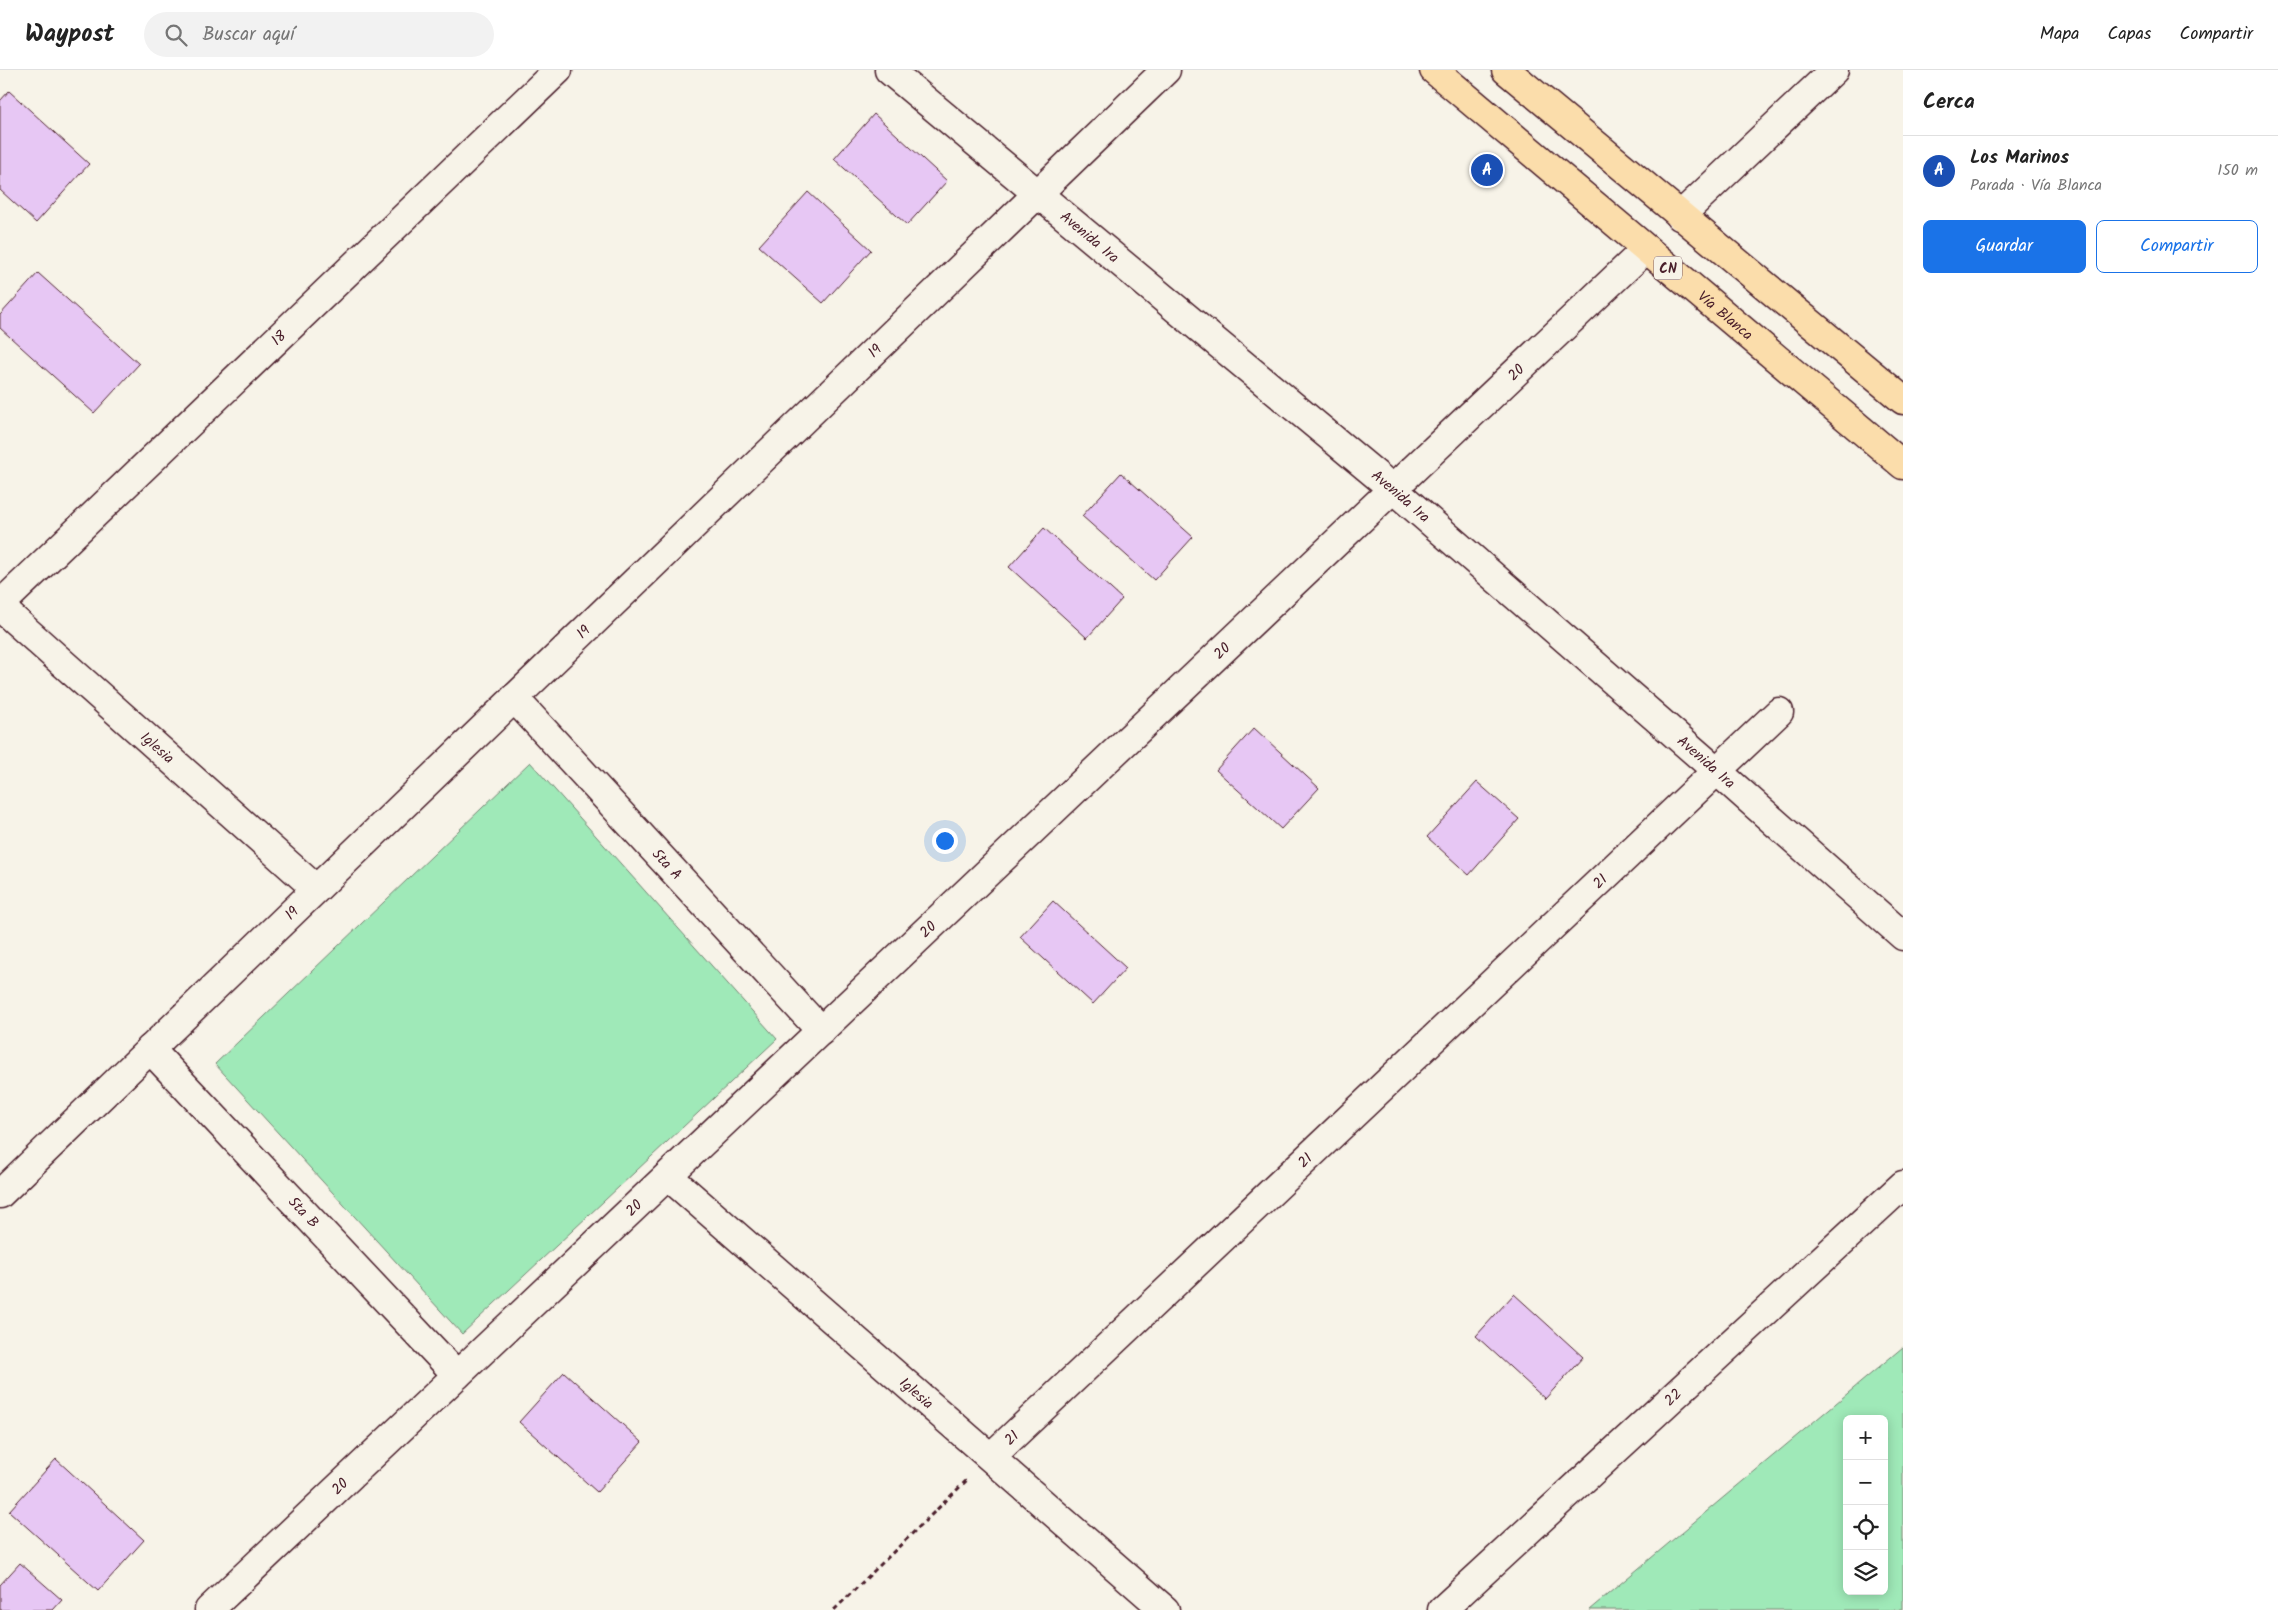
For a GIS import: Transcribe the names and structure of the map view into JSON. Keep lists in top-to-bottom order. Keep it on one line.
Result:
{"streets":{"highway":["CN","Vía Blanca"],"street":["Avenida 1ra","18","19","20","Iglesia","5ta A","21","5ta B","22"]},"crossings":[["Avenida 1ra","19"],["Avenida 1ra","20"],["Avenida 1ra","21"],["Vía Blanca","20"],["18","Iglesia"],["19","Iglesia"],["19","5ta A"],["19","5ta B"],["20","Iglesia"],["20","5ta A"],["20","5ta B"],["Iglesia","21"]],"page":{"header":"Waypost","search":"Buscar aquí","nav":["Mapa","Capas","Compartir"],"heading":"Cerca","list":[{"mark":"A","name":"Los Marinos","note":"Parada · Vía Blanca","value":"150 m"}],"pins":"A","buttons":["Guardar","Compartir"],"map_buttons":["+","−"]}}
